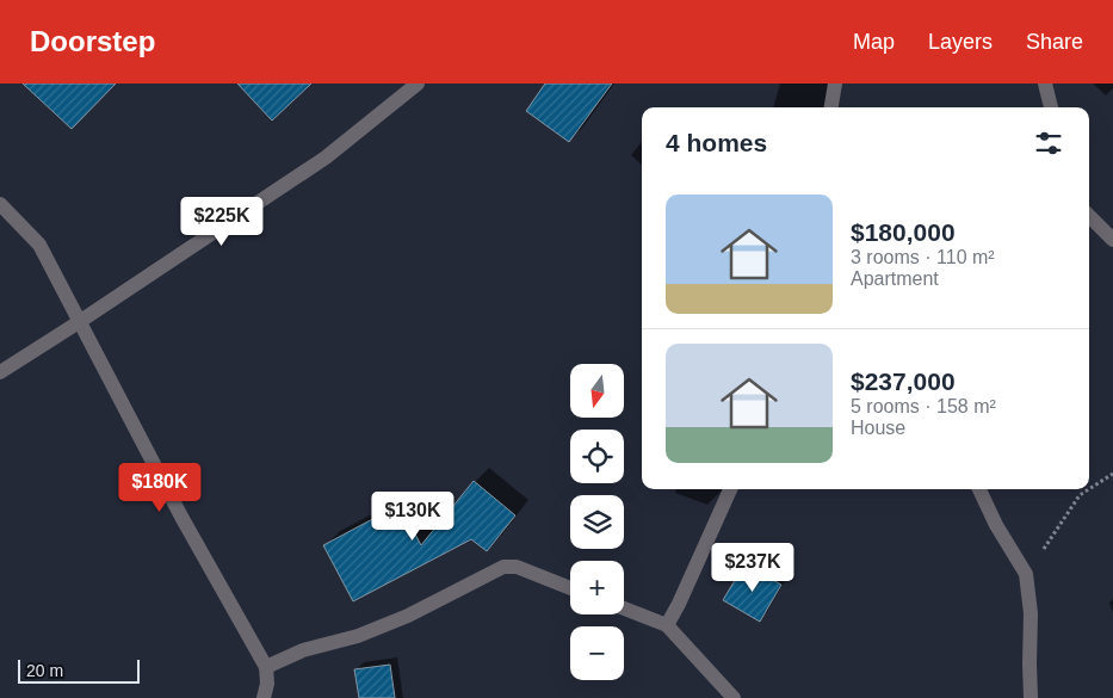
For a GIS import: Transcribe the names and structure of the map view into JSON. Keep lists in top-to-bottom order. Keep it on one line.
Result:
{"scale_bar":"20 m","north":"bottom","page":{"header":"Doorstep","nav":["Map","Layers","Share"],"heading":"4 homes","list":[{"name":"$180,000","note":"3 rooms · 110 m² · Apartment"},{"name":"$237,000","note":"5 rooms · 158 m² · House"}],"price":["$225K","$180K","$130K","$237K"],"map_buttons":["+","−"],"scale":"20 m"}}
